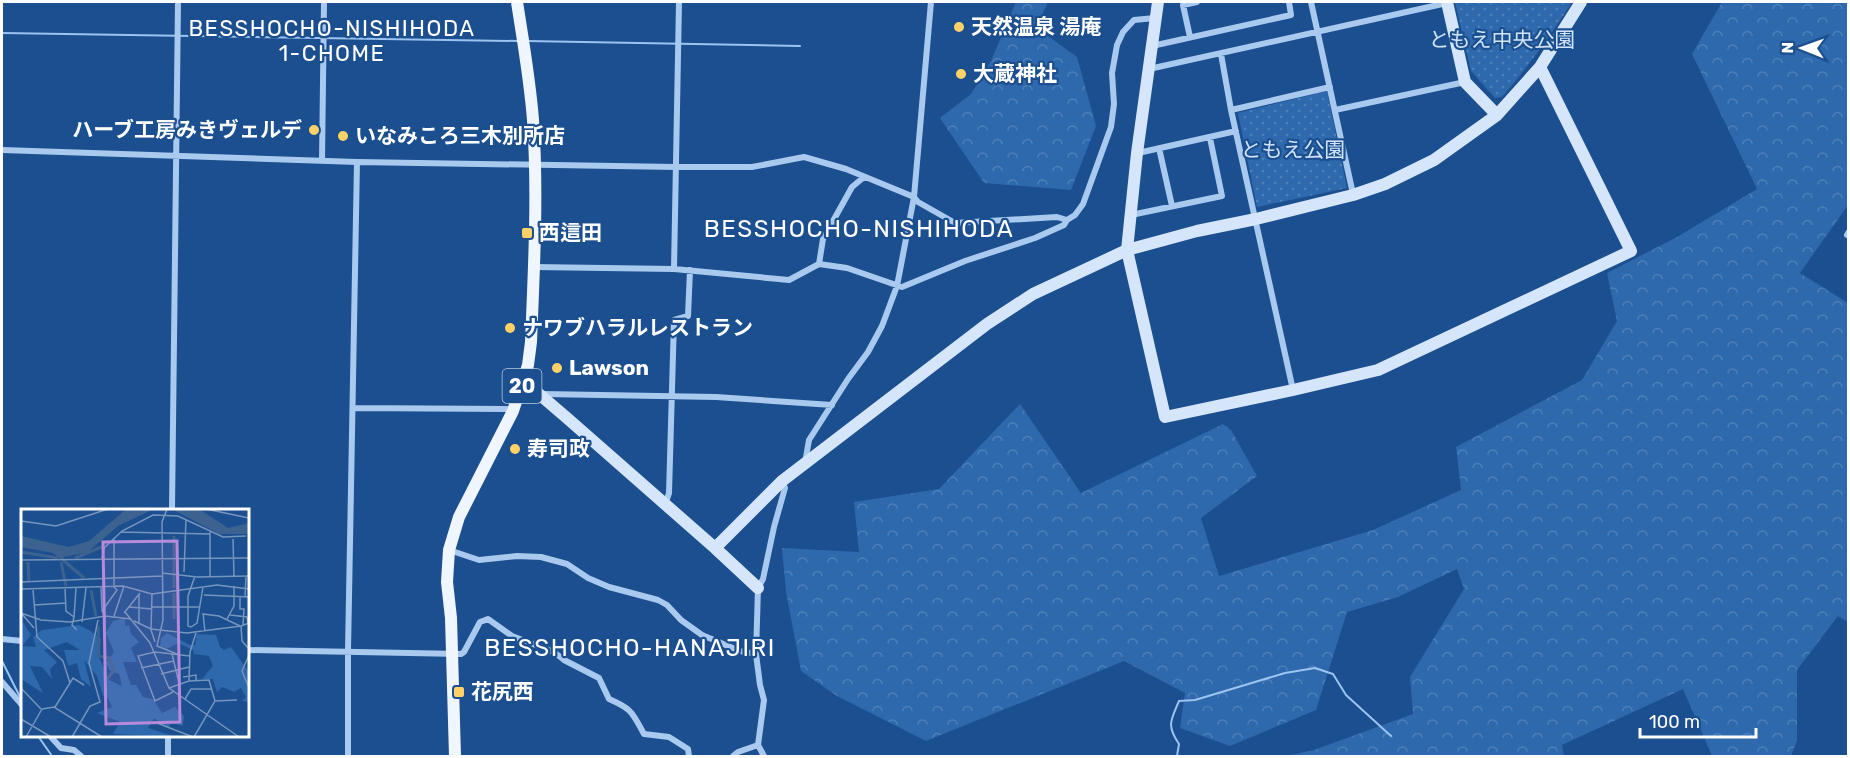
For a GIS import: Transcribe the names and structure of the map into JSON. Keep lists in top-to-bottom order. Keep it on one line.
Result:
{"streets":{"main road":["20"]},"districts":["BESSHOCHO-NISHIHODA 1-CHOME","BESSHOCHO-NISHIHODA","BESSHOCHO-HANAJIRI"],"parks":["ともえ中央公園","ともえ公園"],"places":{"other":["天然温泉 湯庵","大蔵神社","ハーブ工房みきヴェルデ","いなみころ三木別所店","ナワブハラルレストラン","Lawson","寿司政"],"transit":["西這田","花尻西"]},"scale_bar":"100 m","north":"left"}
